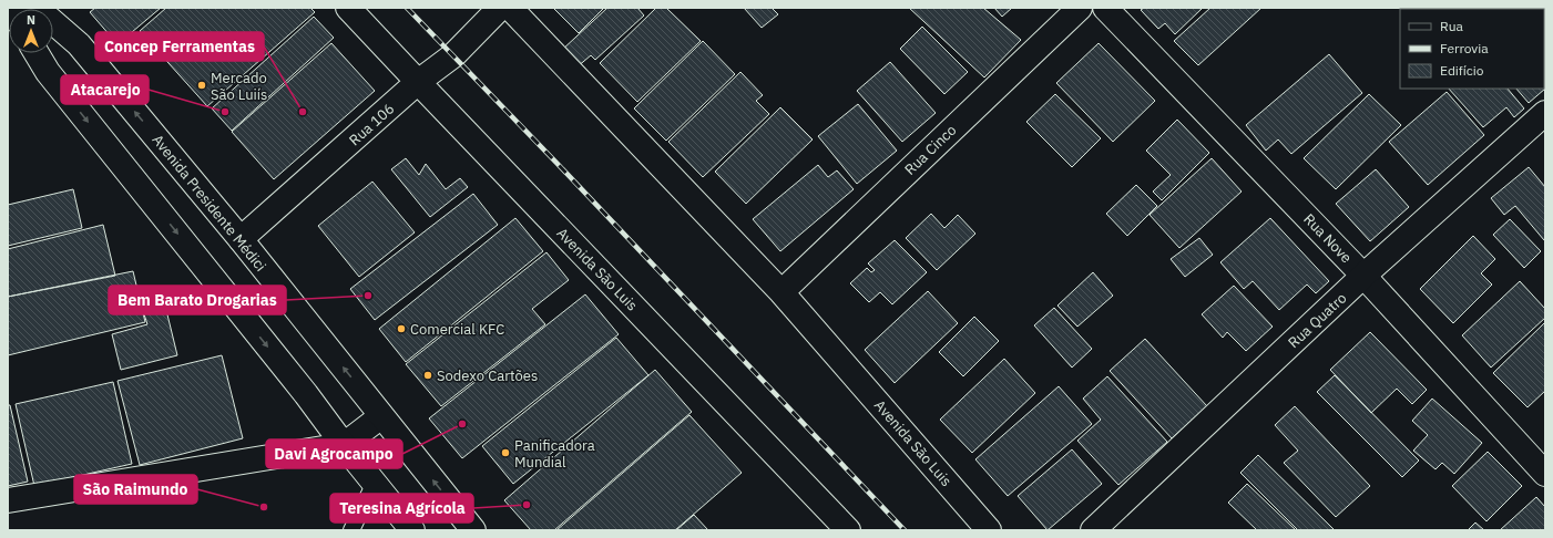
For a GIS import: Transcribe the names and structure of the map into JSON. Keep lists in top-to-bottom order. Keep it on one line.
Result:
{"streets":{"street":["Rua 106","Rua Cinco","Avenida Presidente Médici","Rua Nove","Avenida São Luis","Rua Quatro"]},"crossings":[["Rua 106","Avenida Presidente Médici"],["Rua 106","Avenida São Luis"],["Rua Cinco","Avenida São Luis"],["Rua Nove","Rua Quatro"]],"places":["Mercado São Luiís","Atacarejo","Concep Ferramentas","Bem Barato Drogarias","Comercial KFC","Sodexo Cartões","Davi Agrocampo","Panificadora Mundial","Teresina Agrícola","São Raimundo"],"legend":["Rua","Ferrovia","Edifício"],"north":"top"}
